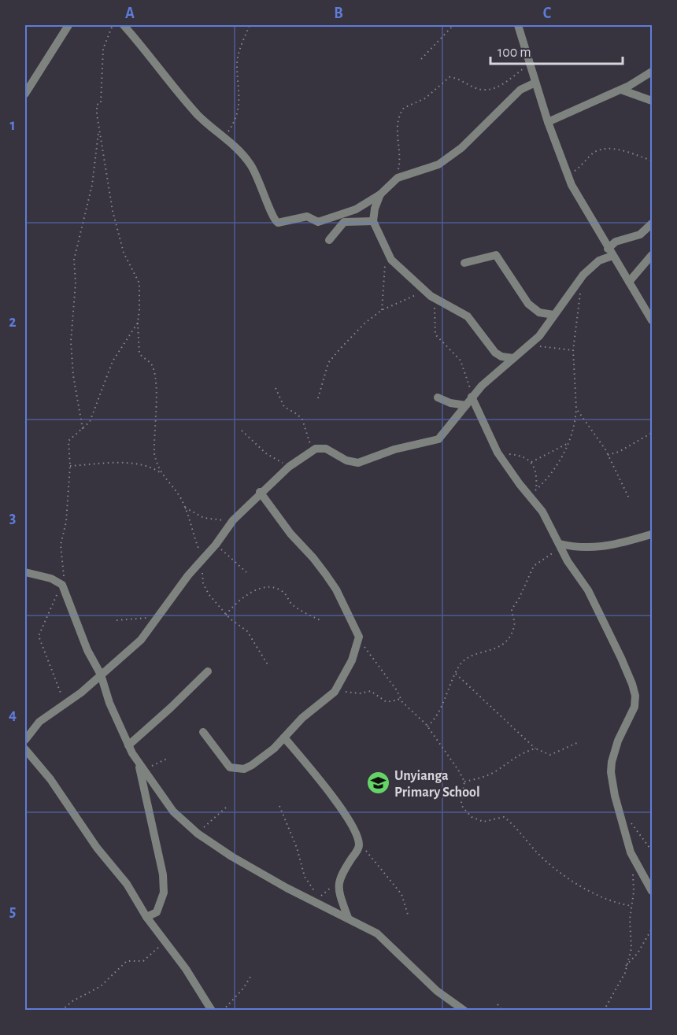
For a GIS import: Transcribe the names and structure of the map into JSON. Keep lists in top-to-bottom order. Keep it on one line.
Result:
{"places":{"school or university":["Unyianga Primary School"]},"scale_bar":"100 m","grid":{"columns":["A","B","C"],"rows":["1","2","3","4","5"]}}
